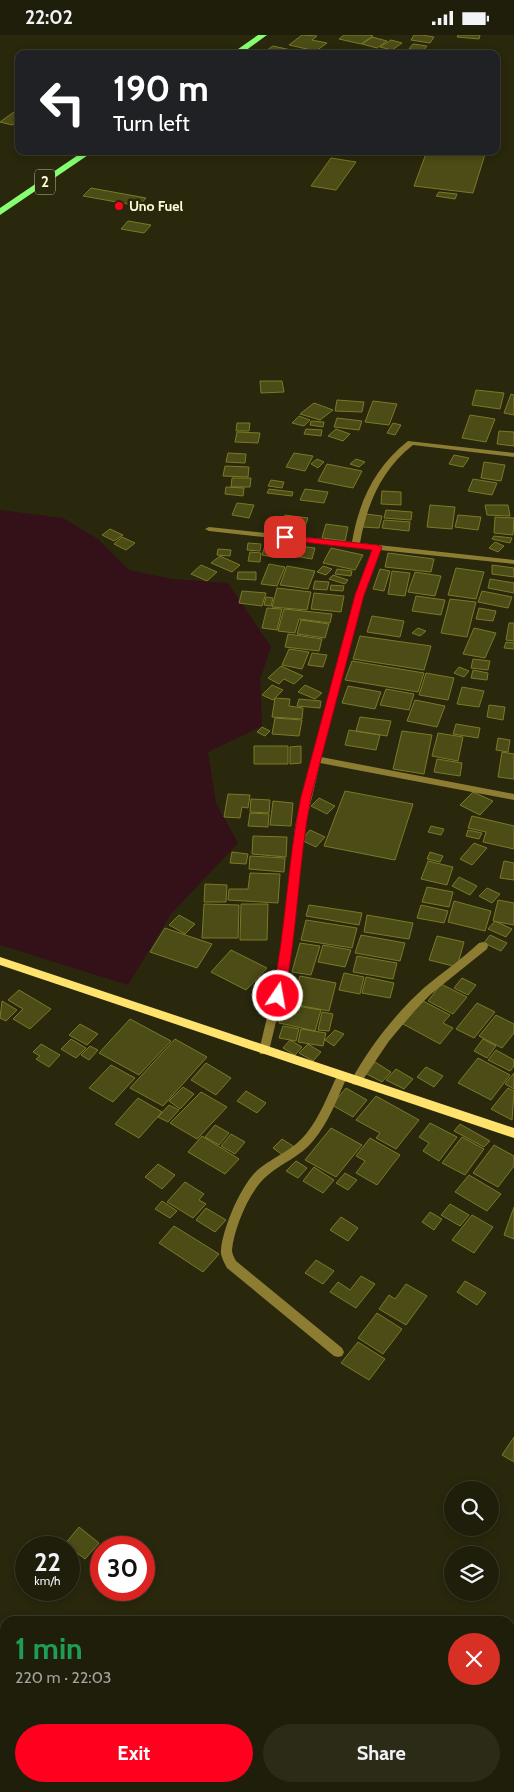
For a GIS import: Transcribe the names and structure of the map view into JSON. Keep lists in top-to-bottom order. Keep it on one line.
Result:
{"streets":{"highway":["2"]},"places":["Uno Fuel"],"page":{"status":"22:02","turn":["190 m","Turn left"],"speed":"22 km/h","limit":"30","heading":["1 min","220 m · 22:03"],"buttons":["Exit","Share"]}}
